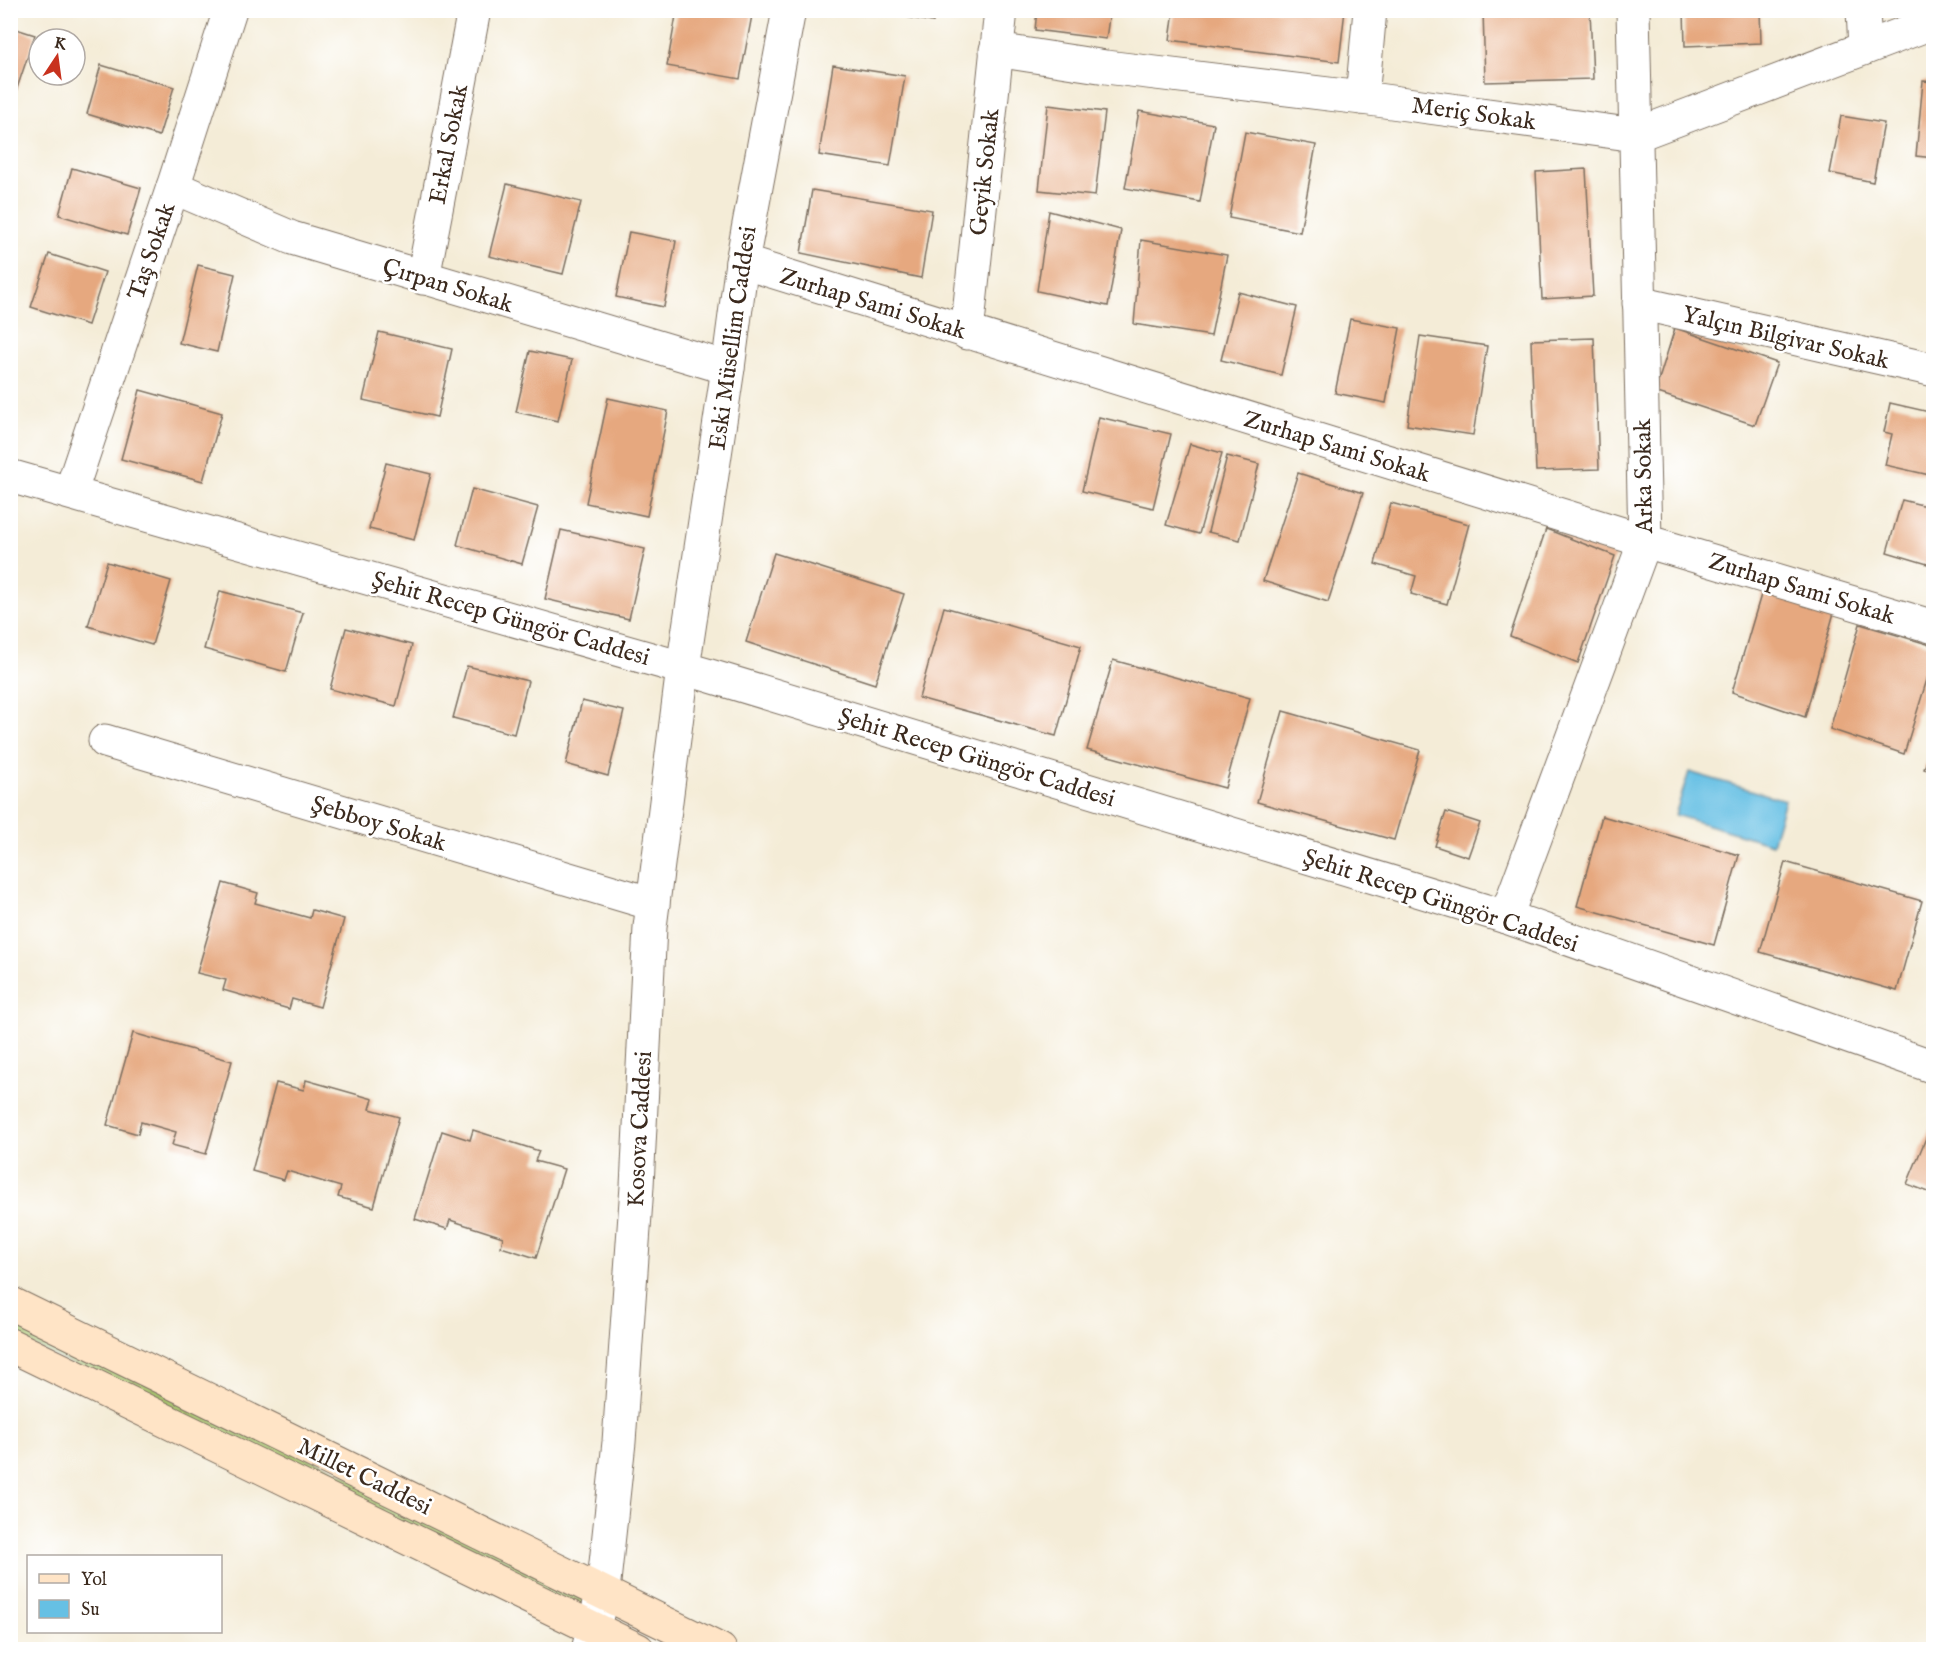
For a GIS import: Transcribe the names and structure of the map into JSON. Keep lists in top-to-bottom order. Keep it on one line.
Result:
{"streets":{"main road":["Millet Caddesi"],"street":["Meriç Sokak","Erkal Sokak","Geyik Sokak","Taş Sokak","Çırpan Sokak","Zurhap Sami Sokak","Yalçın Bilgivar Sokak","Eski Müsellim Caddesi","Arka Sokak","Şehit Recep Güngör Caddesi","Şebboy Sokak","Kosova Caddesi"]},"crossings":[["Meriç Sokak","Geyik Sokak"],["Meriç Sokak","Arka Sokak"],["Erkal Sokak","Çırpan Sokak"],["Geyik Sokak","Zurhap Sami Sokak"],["Taş Sokak","Çırpan Sokak"],["Taş Sokak","Şehit Recep Güngör Caddesi"],["Çırpan Sokak","Eski Müsellim Caddesi"],["Zurhap Sami Sokak","Eski Müsellim Caddesi"],["Zurhap Sami Sokak","Arka Sokak"],["Yalçın Bilgivar Sokak","Arka Sokak"],["Eski Müsellim Caddesi","Şehit Recep Güngör Caddesi"],["Eski Müsellim Caddesi","Kosova Caddesi"],["Arka Sokak","Şehit Recep Güngör Caddesi"],["Şehit Recep Güngör Caddesi","Kosova Caddesi"],["Şebboy Sokak","Kosova Caddesi"],["Kosova Caddesi","Millet Caddesi"]],"legend":["Yol","Su"],"north":"top"}
